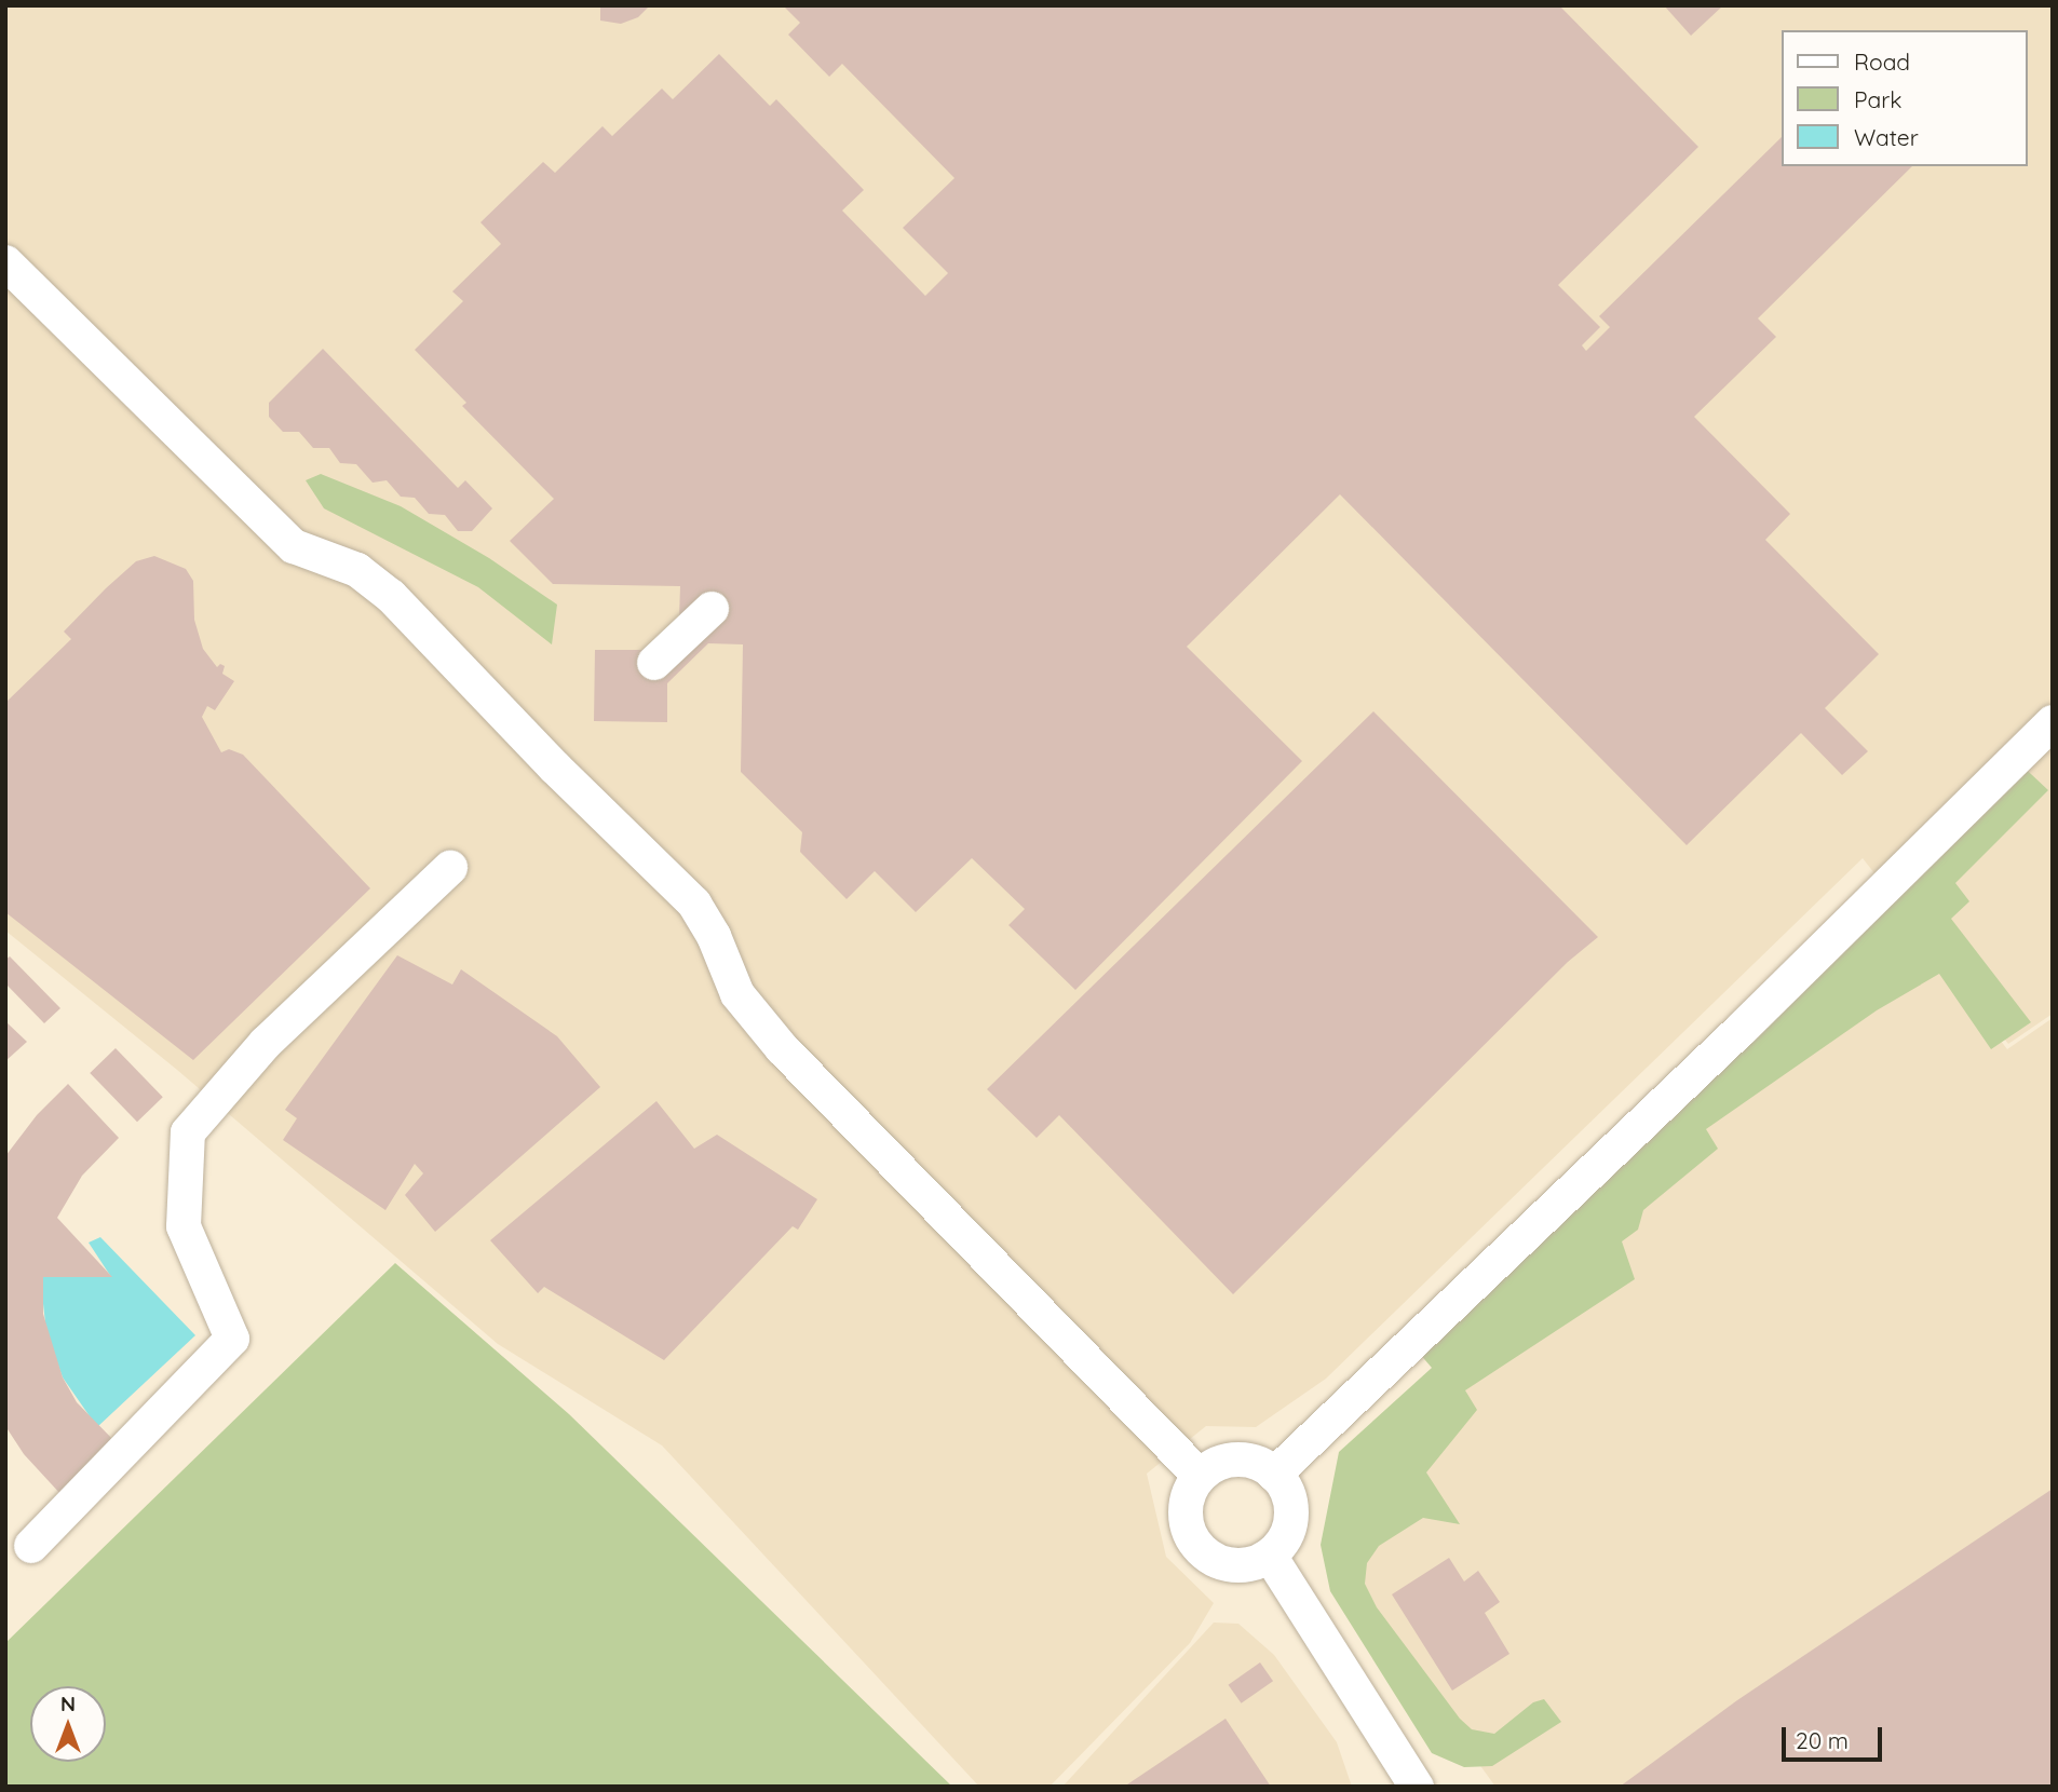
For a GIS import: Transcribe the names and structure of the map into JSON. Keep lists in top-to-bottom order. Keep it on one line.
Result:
{"legend":["Road","Park","Water"],"scale_bar":"20 m","north":"top"}
